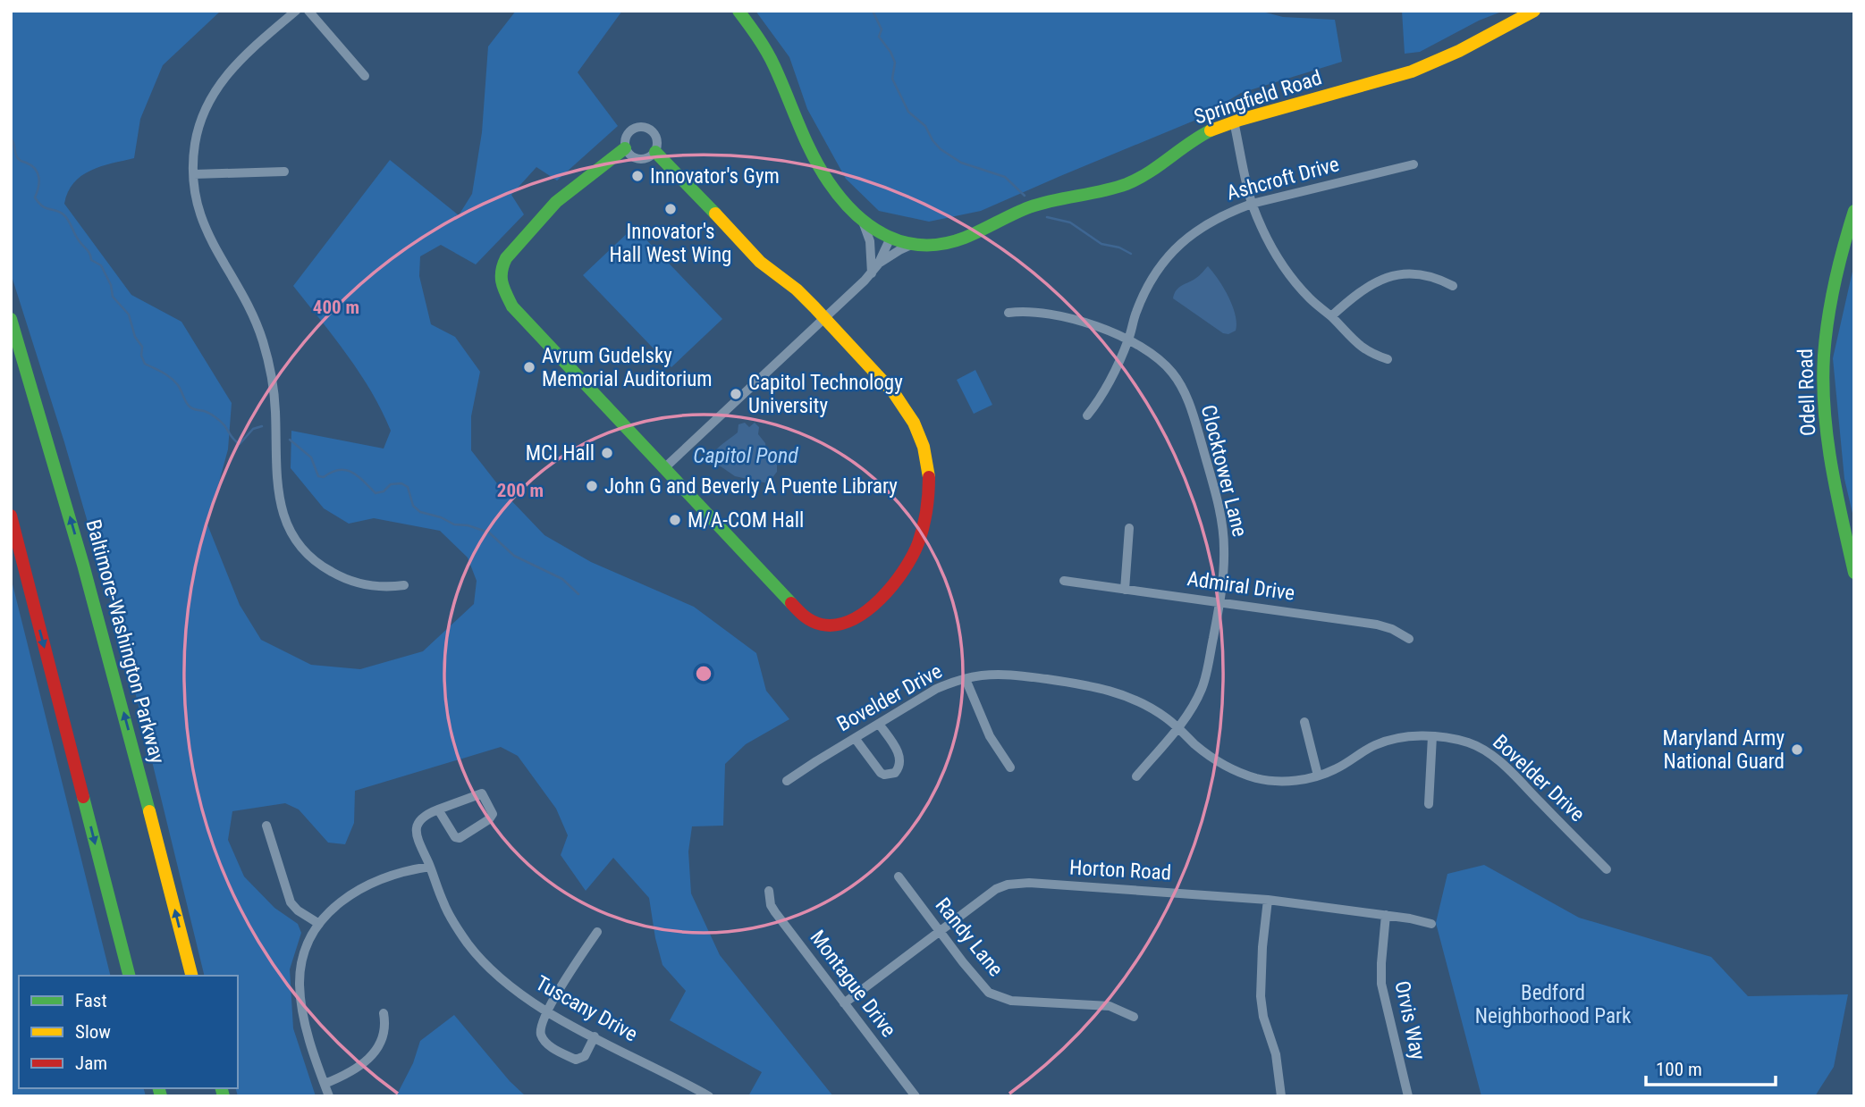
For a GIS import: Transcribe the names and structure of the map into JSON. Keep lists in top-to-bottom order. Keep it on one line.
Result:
{"streets":{"main road":["Springfield Road","Odell Road","Baltimore-Washington Parkway"],"street":["Ashcroft Drive","Clocktower Lane","Admiral Drive","Bovelder Drive","Horton Road","Randy Lane","Montague Drive","Tuscany Drive","Orvis Way"]},"crossings":[["Ashcroft Drive","Clocktower Lane"],["Clocktower Lane","Admiral Drive"],["Clocktower Lane","Bovelder Drive"],["Horton Road","Randy Lane"],["Horton Road","Montague Drive"],["Horton Road","Orvis Way"]],"water":["Capitol Pond"],"parks":["Bedford Neighborhood Park"],"places":["Innovator's Gym","Innovator's Hall West Wing","Avrum Gudelsky Memorial Auditorium","Capitol Technology University","MCI Hall","John G and Beverly A Puente Library","M/A-COM Hall","Maryland Army National Guard"],"legend":["Fast","Slow","Jam"],"scale_bar":"100 m","rings":["400 m","200 m"]}
